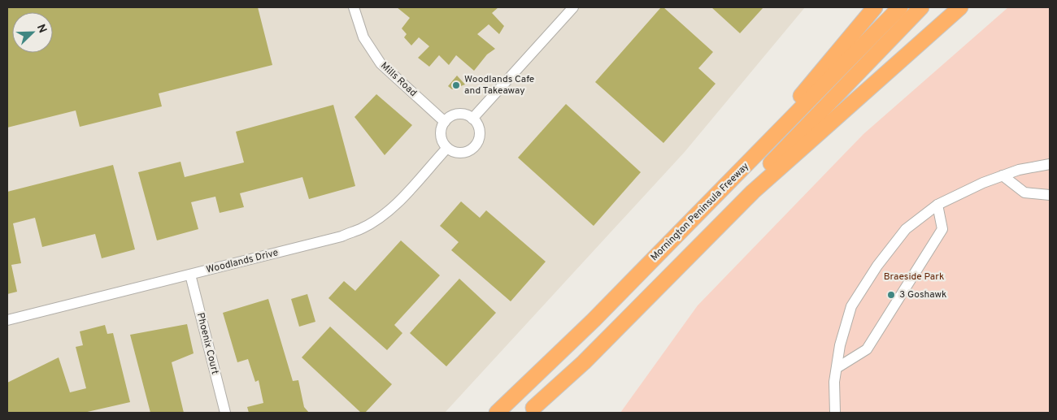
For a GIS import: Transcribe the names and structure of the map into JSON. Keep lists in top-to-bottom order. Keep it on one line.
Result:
{"streets":{"highway":["Mornington Peninsula Freeway"],"street":["Mills Road","Woodlands Drive","Phoenix Court"]},"crossings":[["Mills Road","Woodlands Drive"],["Woodlands Drive","Phoenix Court"]],"parks":["Braeside Park"],"places":["Woodlands Cafe and Takeaway","3 Goshawk"],"north":"top right"}
